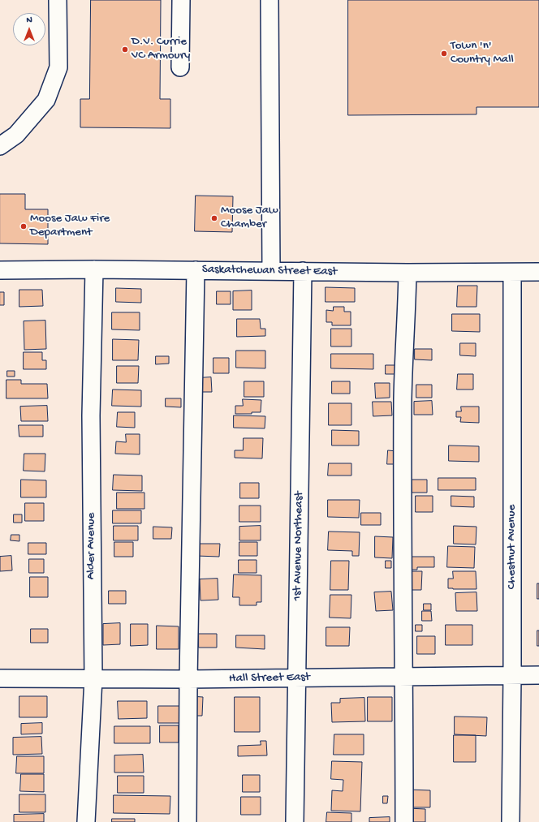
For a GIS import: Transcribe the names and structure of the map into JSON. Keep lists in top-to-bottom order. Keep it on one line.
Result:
{"streets":{"street":["Saskatchewan Street East","Alder Avenue","1st Avenue Northeast","Chestnut Avenue","Hall Street East"]},"crossings":[["Saskatchewan Street East","Alder Avenue"],["Saskatchewan Street East","1st Avenue Northeast"],["Saskatchewan Street East","Chestnut Avenue"],["Alder Avenue","Hall Street East"],["1st Avenue Northeast","Hall Street East"],["Chestnut Avenue","Hall Street East"]],"places":["D.V. Currie VC Armoury","Town 'n' Country Mall","Moose Jaw Chamber","Moose Jaw Fire Department"],"north":"top"}
